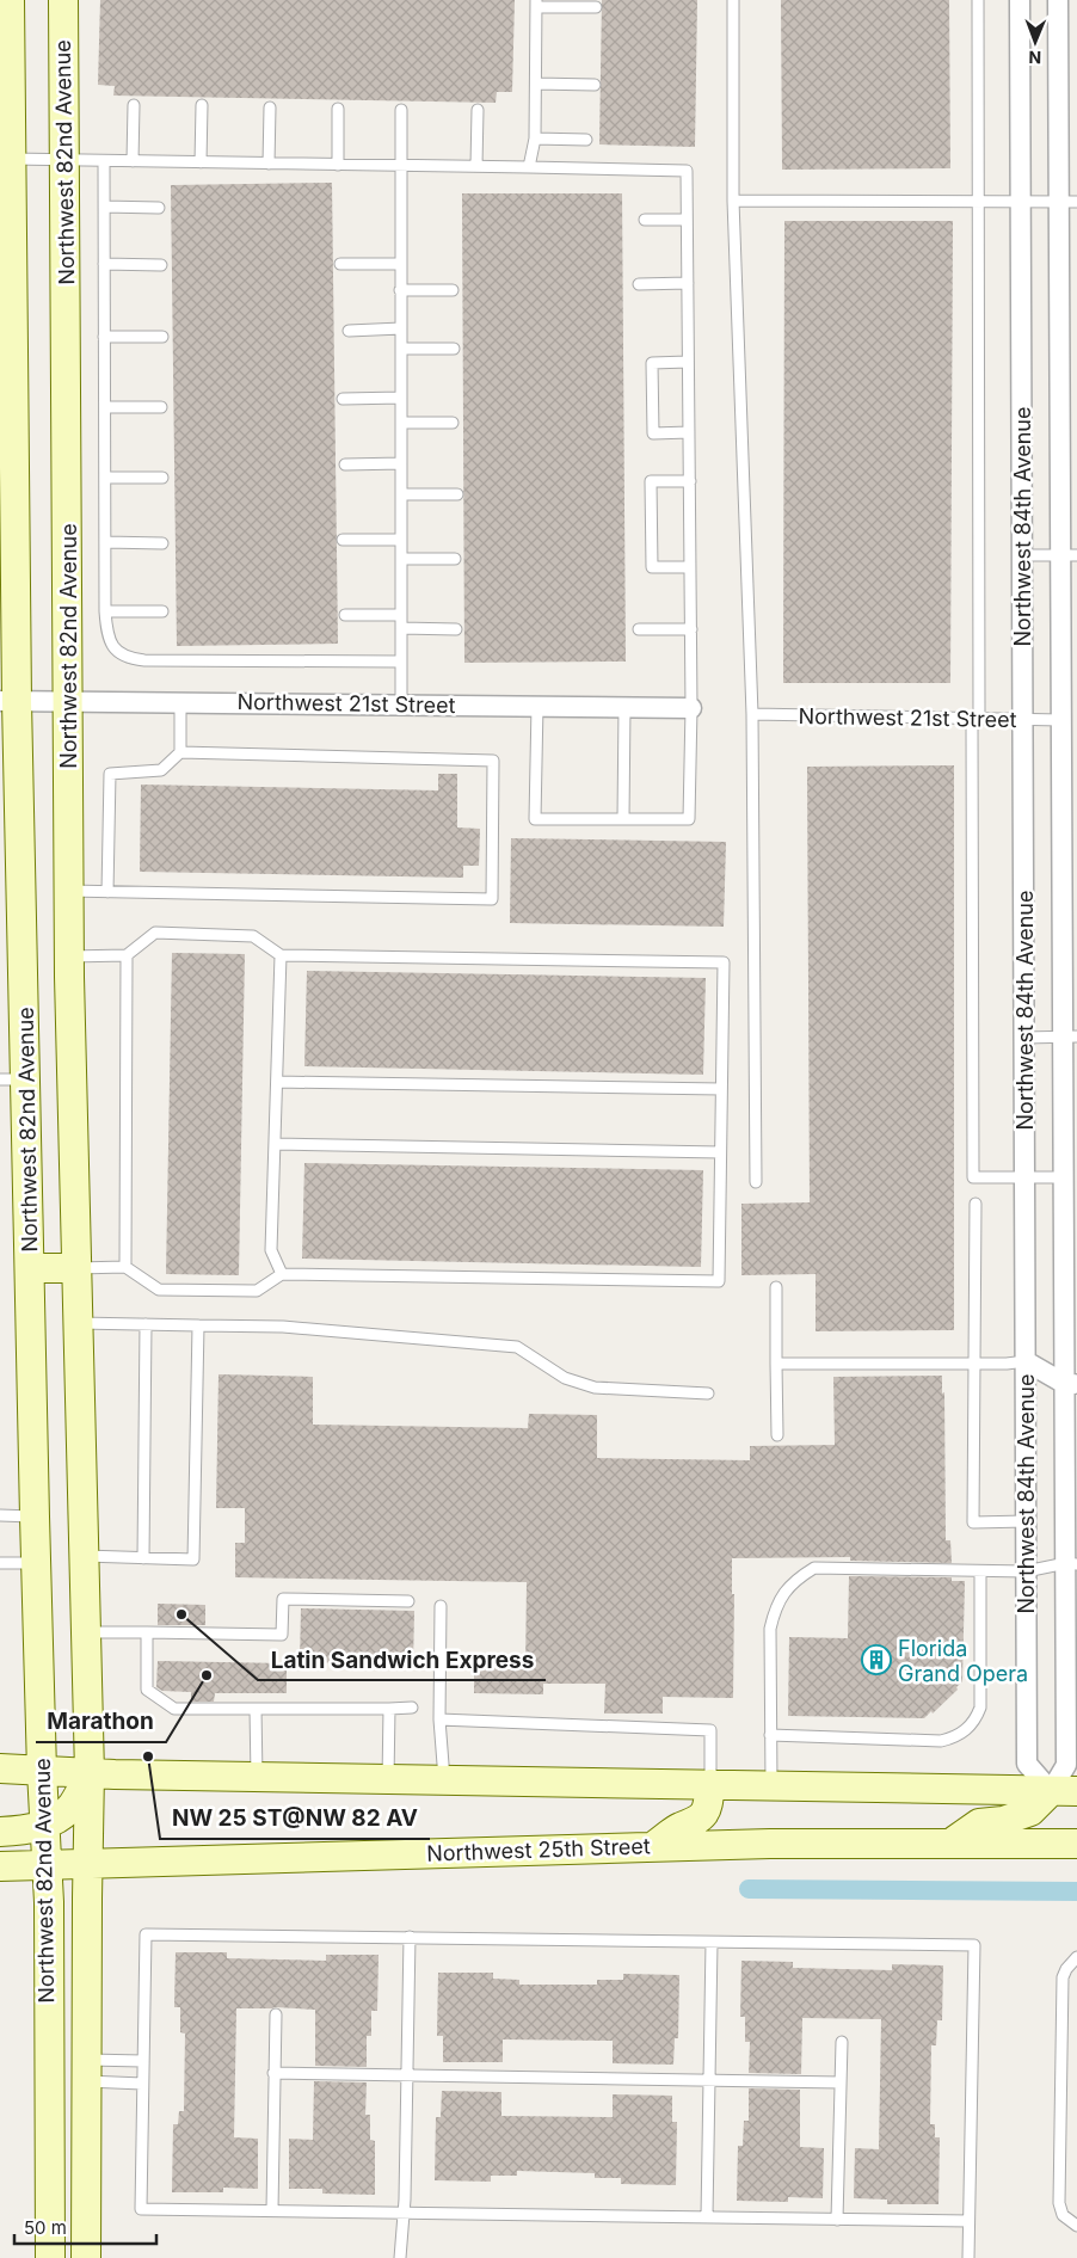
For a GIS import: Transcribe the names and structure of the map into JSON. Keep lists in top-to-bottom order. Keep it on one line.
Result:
{"streets":{"street":["Northwest 82nd Avenue","Northwest 84th Avenue","Northwest 21st Street","Northwest 25th Street"]},"crossings":[["Northwest 82nd Avenue","Northwest 21st Street"],["Northwest 82nd Avenue","Northwest 25th Street"],["Northwest 84th Avenue","Northwest 21st Street"]],"places":{"other":["Latin Sandwich Express","Marathon","NW 25 ST@NW 82 AV"],"building":["Florida Grand Opera"]},"scale_bar":"50 m","north":"bottom"}
